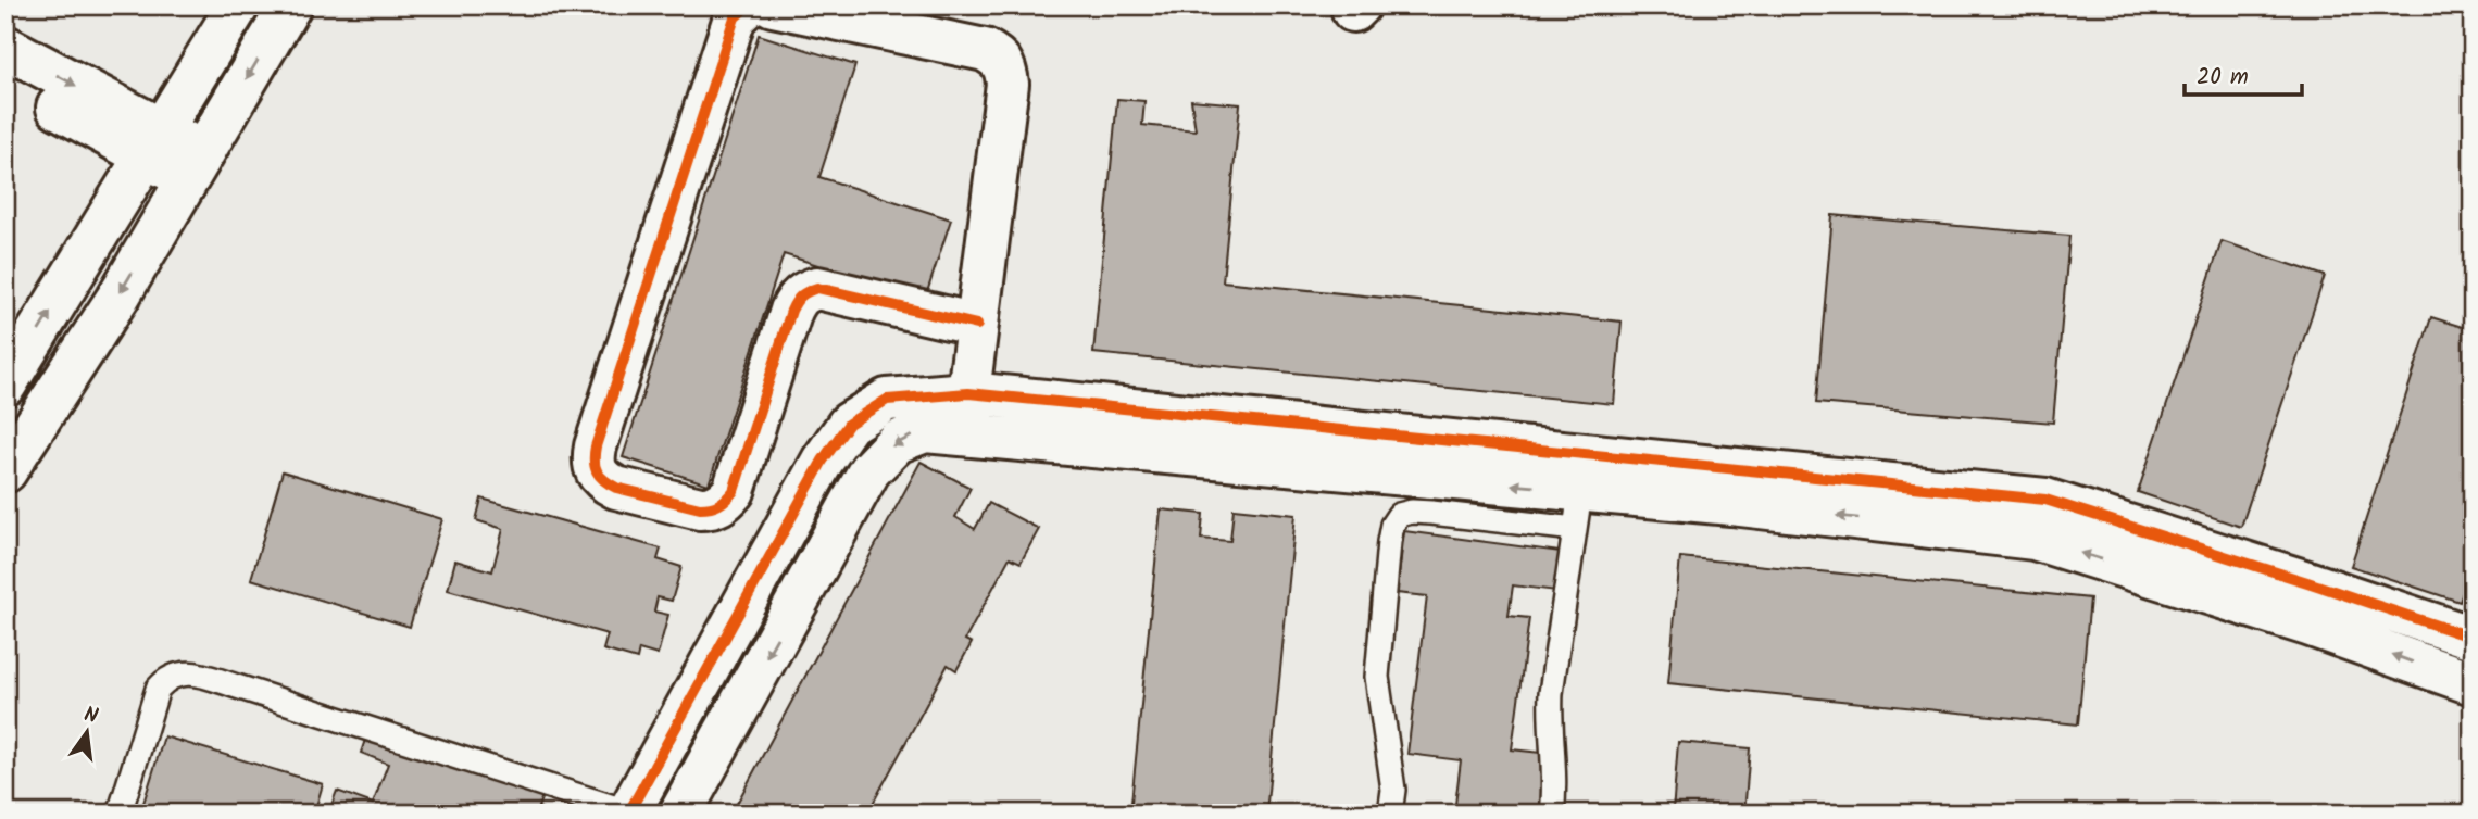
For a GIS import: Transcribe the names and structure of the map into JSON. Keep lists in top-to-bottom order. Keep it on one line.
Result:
{"scale_bar":"20 m","north":"top"}
